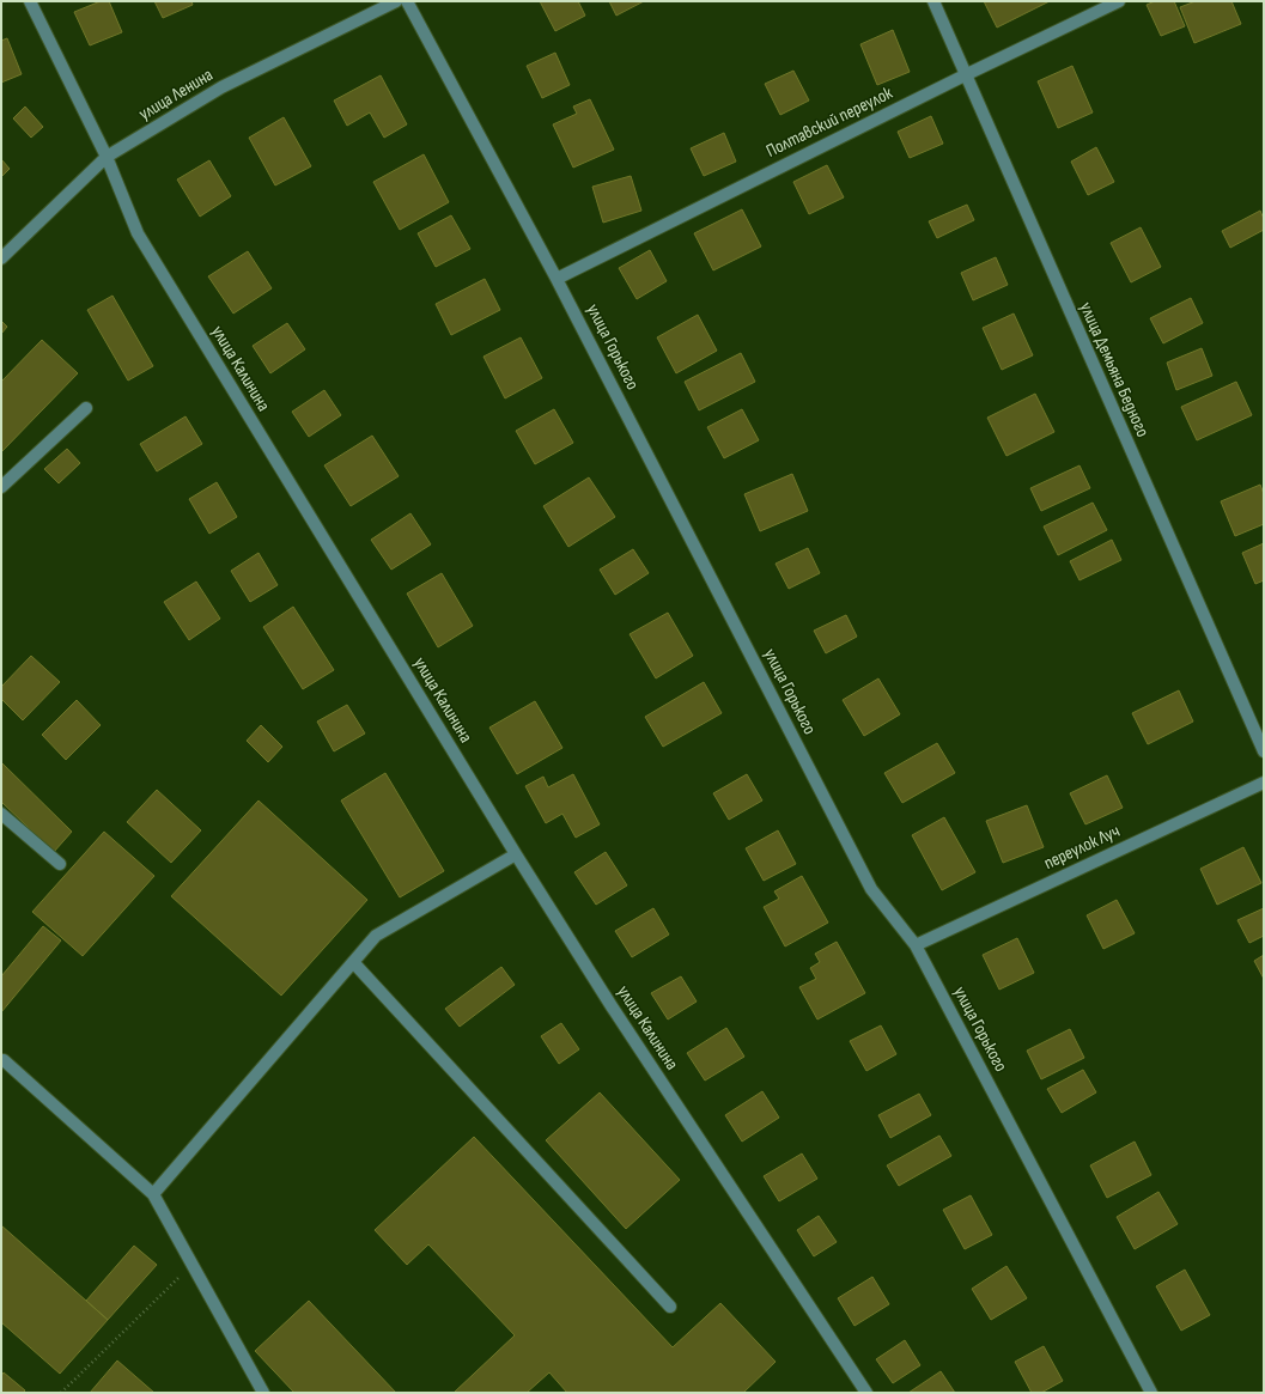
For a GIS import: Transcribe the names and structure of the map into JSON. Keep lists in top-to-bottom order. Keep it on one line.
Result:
{"streets":{"street":["улица Ленина","Полтавский переулок","улица Горького","улица Калинина","улица Демьяна Бедного","переулок Луч"]},"crossings":[["улица Ленина","улица Калинина"],["Полтавский переулок","улица Горького"],["Полтавский переулок","улица Демьяна Бедного"],["улица Горького","переулок Луч"]]}
